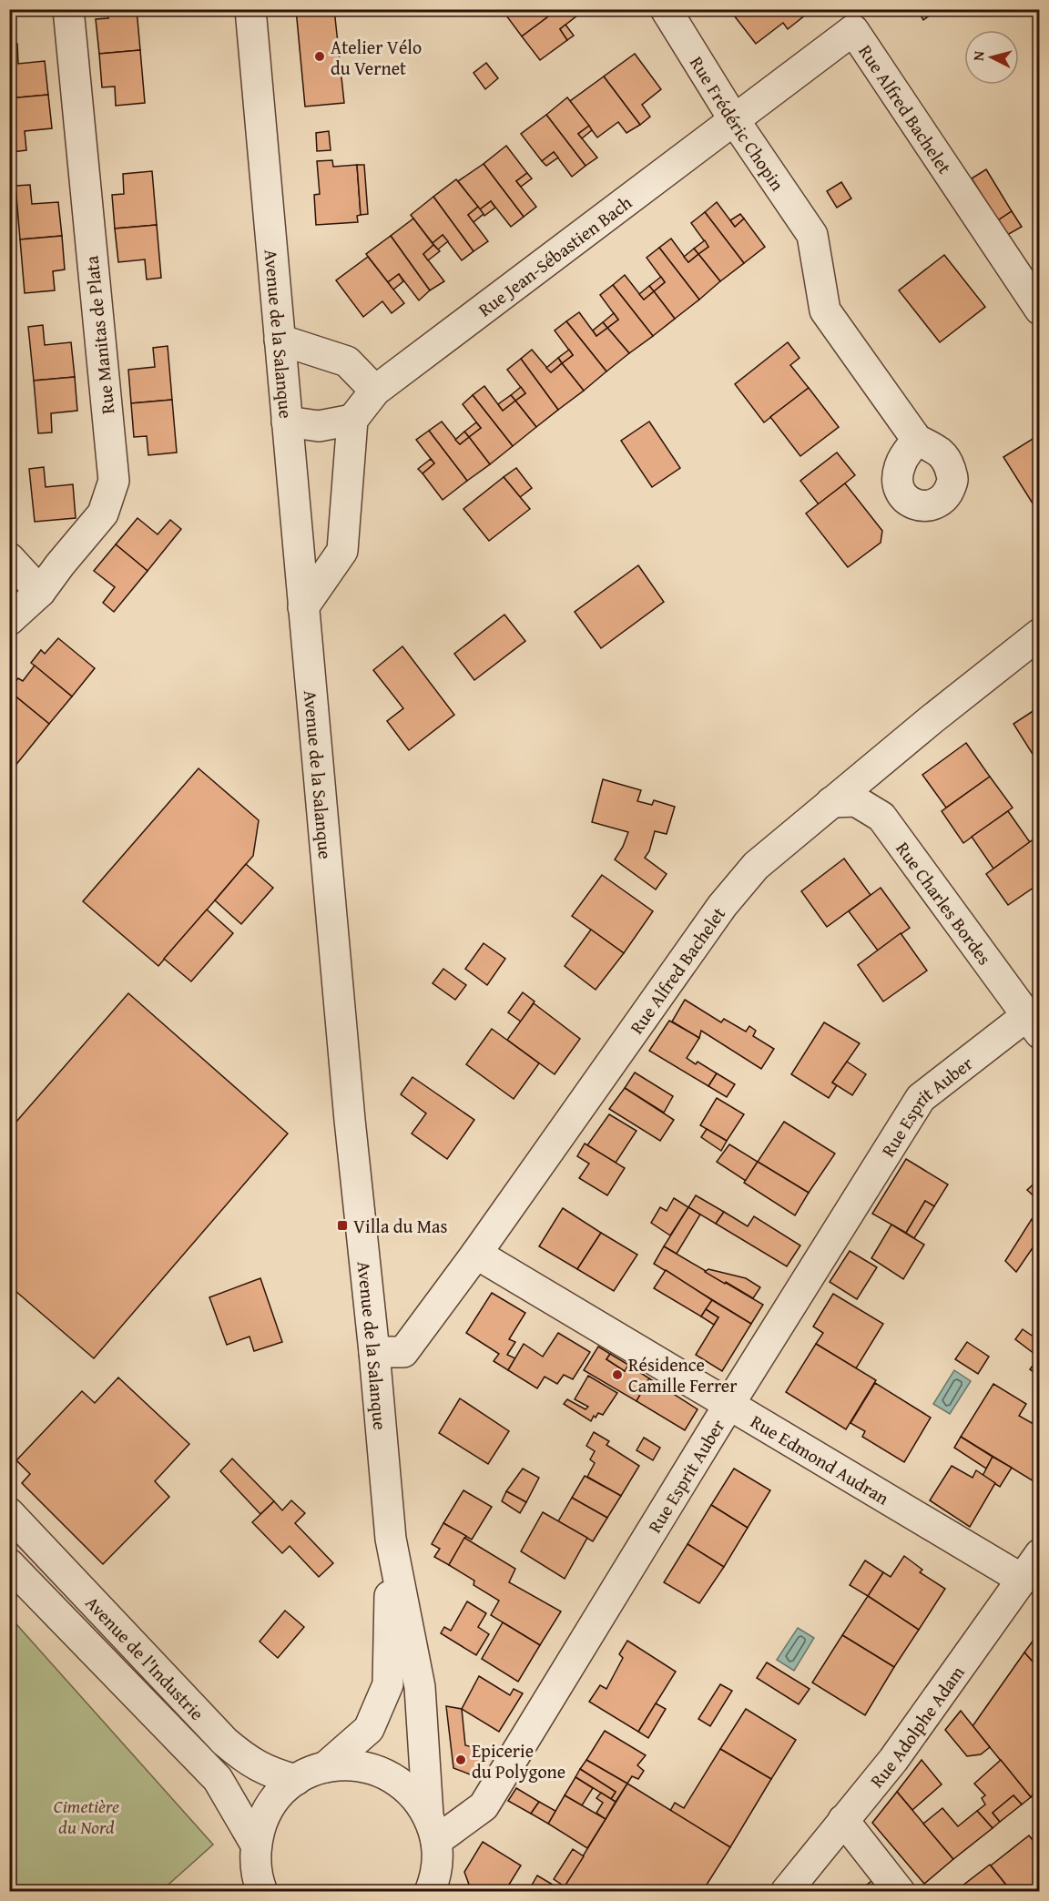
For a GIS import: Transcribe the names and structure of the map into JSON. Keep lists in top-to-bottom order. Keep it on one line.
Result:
{"streets":{"street":["Rue Alfred Bachelet","Rue Frédéric Chopin","Rue Jean-Sébastien Bach","Avenue de la Salanque","Rue Manitas de Plata","Rue Charles Bordes","Rue Esprit Auber","Rue Edmond Audran","Avenue de l'Industrie","Rue Adolphe Adam"]},"crossings":[["Rue Alfred Bachelet","Rue Frédéric Chopin"],["Rue Alfred Bachelet","Rue Jean-Sébastien Bach"],["Rue Alfred Bachelet","Avenue de la Salanque"],["Rue Alfred Bachelet","Rue Charles Bordes"],["Rue Alfred Bachelet","Rue Edmond Audran"],["Rue Frédéric Chopin","Rue Jean-Sébastien Bach"],["Avenue de la Salanque","Rue Esprit Auber"],["Rue Charles Bordes","Rue Esprit Auber"],["Rue Esprit Auber","Rue Edmond Audran"],["Rue Edmond Audran","Rue Adolphe Adam"]],"parks":["Cimetière du Nord"],"places":{"other":["Atelier Vélo du Vernet","Résidence Camille Ferrer","Epicerie du Polygone"],"transit":["Villa du Mas"]},"north":"left"}
